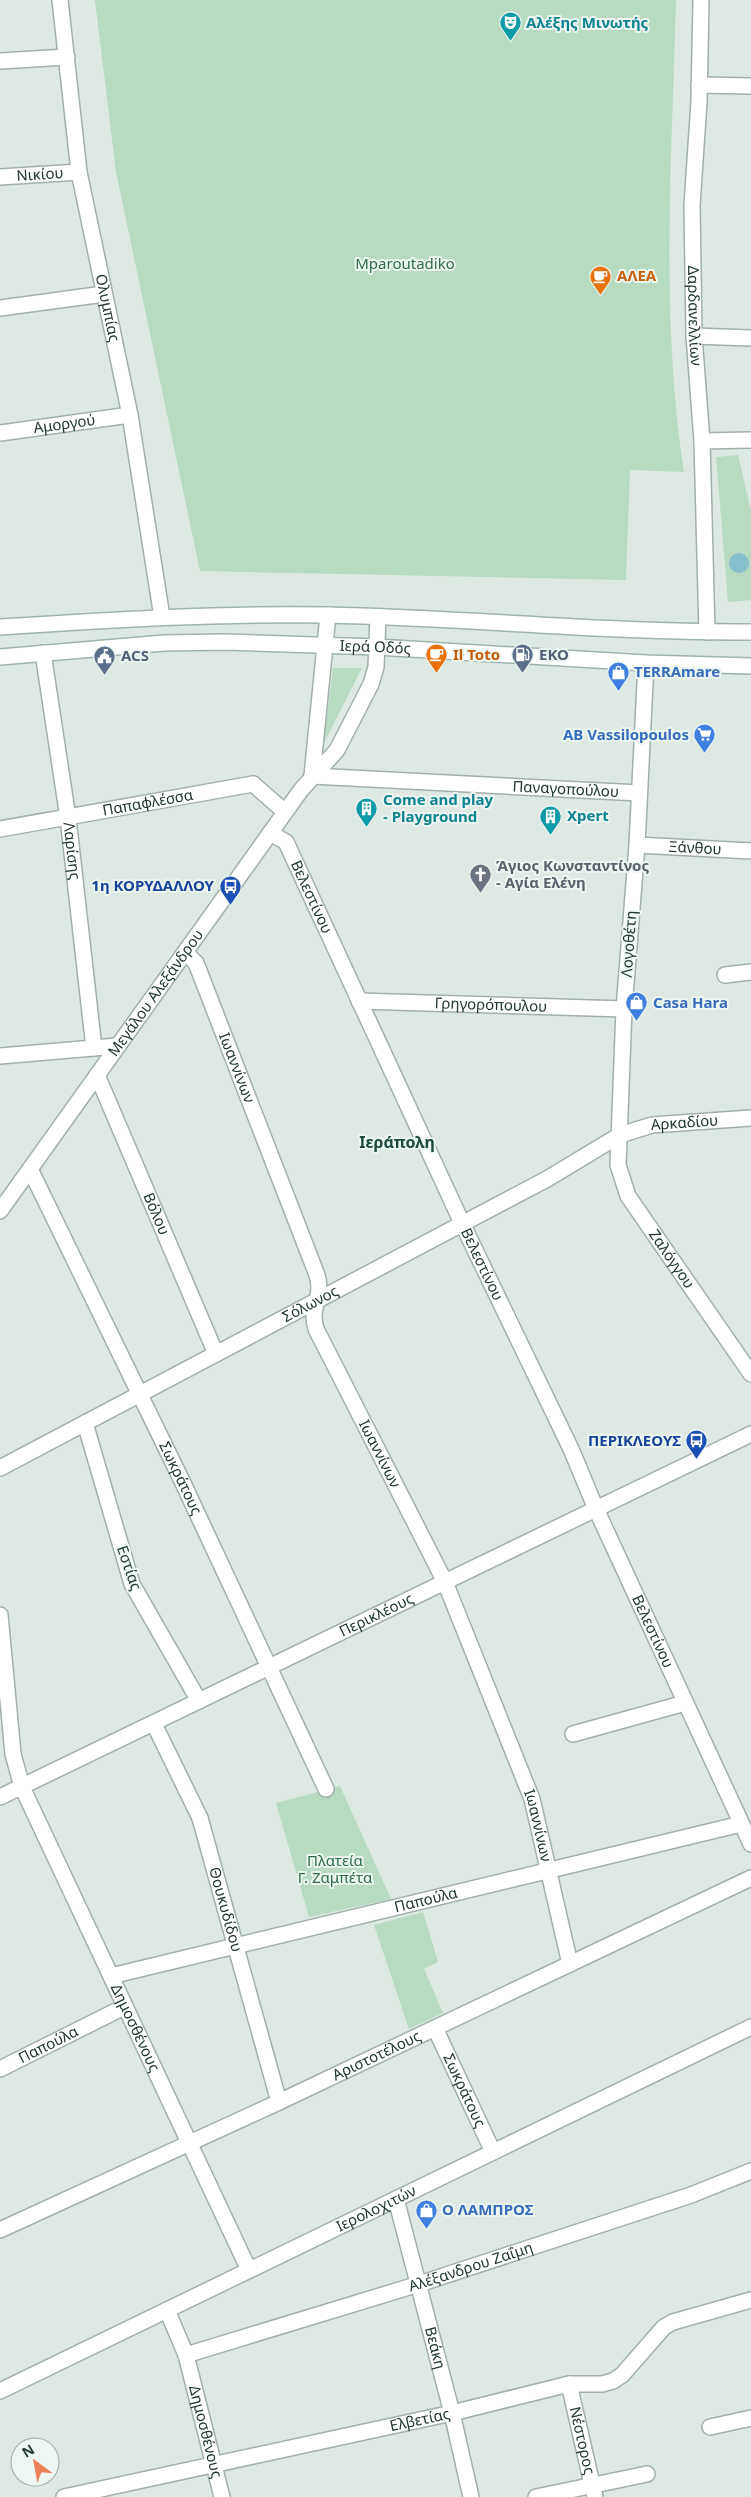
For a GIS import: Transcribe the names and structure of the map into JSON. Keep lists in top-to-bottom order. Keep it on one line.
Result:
{"streets":{"street":["Νικίου","Ολυμπίας","Δαρδανελλίων","Αμοργού","Ιερά Οδός","Παναγοπούλου","Παπαφλέσσα","Ξάνθου","Λαρίσης","Βελεστίνου","Λογοθέτη","Μεγάλου Αλεξάνδρου","Γρηγορόπουλου","Ιωαννίνων","Αρκαδίου","Βόλου","Ζαλόγγου","Σόλωνος","Σωκράτους","Εστίας","Περικλέους","Παπούλα","Θουκυδίδου","Δημοσθένους","Αριστοτέλους","Ιερολοχιτών","Αλέξανδρου Ζαΐμη","Βεάκη","Ελβετίας","Νέστορος"]},"crossings":[["Νικίου","Ολυμπίας"],["Ολυμπίας","Αμοργού"],["Ολυμπίας","Ιερά Οδός"],["Δαρδανελλίων","Ιερά Οδός"],["Ιερά Οδός","Λαρίσης"],["Ιερά Οδός","Λογοθέτη"],["Ιερά Οδός","Μεγάλου Αλεξάνδρου"],["Παναγοπούλου","Λογοθέτη"],["Παναγοπούλου","Μεγάλου Αλεξάνδρου"],["Παπαφλέσσα","Λαρίσης"],["Παπαφλέσσα","Μεγάλου Αλεξάνδρου"],["Ξάνθου","Λογοθέτη"],["Βελεστίνου","Μεγάλου Αλεξάνδρου"],["Βελεστίνου","Γρηγορόπουλου"],["Βελεστίνου","Σόλωνος"],["Βελεστίνου","Περικλέους"],["Βελεστίνου","Παπούλα"],["Λογοθέτη","Γρηγορόπουλου"],["Λογοθέτη","Αρκαδίου"],["Λογοθέτη","Ζαλόγγου"],["Λογοθέτη","Σόλωνος"],["Μεγάλου Αλεξάνδρου","Ιωαννίνων"],["Μεγάλου Αλεξάνδρου","Βόλου"],["Μεγάλου Αλεξάνδρου","Σωκράτους"],["Ιωαννίνων","Σόλωνος"],["Ιωαννίνων","Περικλέους"],["Ιωαννίνων","Παπούλα"],["Ιωαννίνων","Αριστοτέλους"],["Αρκαδίου","Ζαλόγγου"],["Αρκαδίου","Σόλωνος"],["Βόλου","Σόλωνος"],["Ζαλόγγου","Σόλωνος"],["Σόλωνος","Σωκράτους"],["Σόλωνος","Εστίας"],["Σωκράτους","Περικλέους"],["Σωκράτους","Αριστοτέλους"],["Σωκράτους","Ιερολοχιτών"],["Εστίας","Περικλέους"],["Περικλέους","Θουκυδίδου"],["Περικλέους","Δημοσθένους"],["Παπούλα","Θουκυδίδου"],["Παπούλα","Δημοσθένους"],["Θουκυδίδου","Αριστοτέλους"],["Δημοσθένους","Αριστοτέλους"],["Δημοσθένους","Ιερολοχιτών"],["Δημοσθένους","Αλέξανδρου Ζαΐμη"],["Δημοσθένους","Ελβετίας"],["Ιερολοχιτών","Βεάκη"],["Αλέξανδρου Ζαΐμη","Βεάκη"],["Βεάκη","Ελβετίας"],["Ελβετίας","Νέστορος"]],"districts":["Ιεράπολη"],"parks":["Mparoutadiko","Πλατεία Γ. Ζαμπέτα"],"places":{"theatre":["Αλέξης Μινωτής"],"cafe":["ΑΛΕΑ","Il Toto"],"fuel station":["EKO"],"public building":["ACS"],"shop":["TERRAmare","Casa Hara","Ο ΛΑΜΠΡΟΣ"],"supermarket":["AB Vassilopoulos"],"building":["Come and play - Playground","Xpert"],"church":["Άγιος Κωνσταντίνος - Αγία Ελένη"],"bus stop":["1η ΚΟΡΥΔΑΛΛΟΥ","ΠΕΡΙΚΛΕΟΥΣ"]},"north":"top left"}
